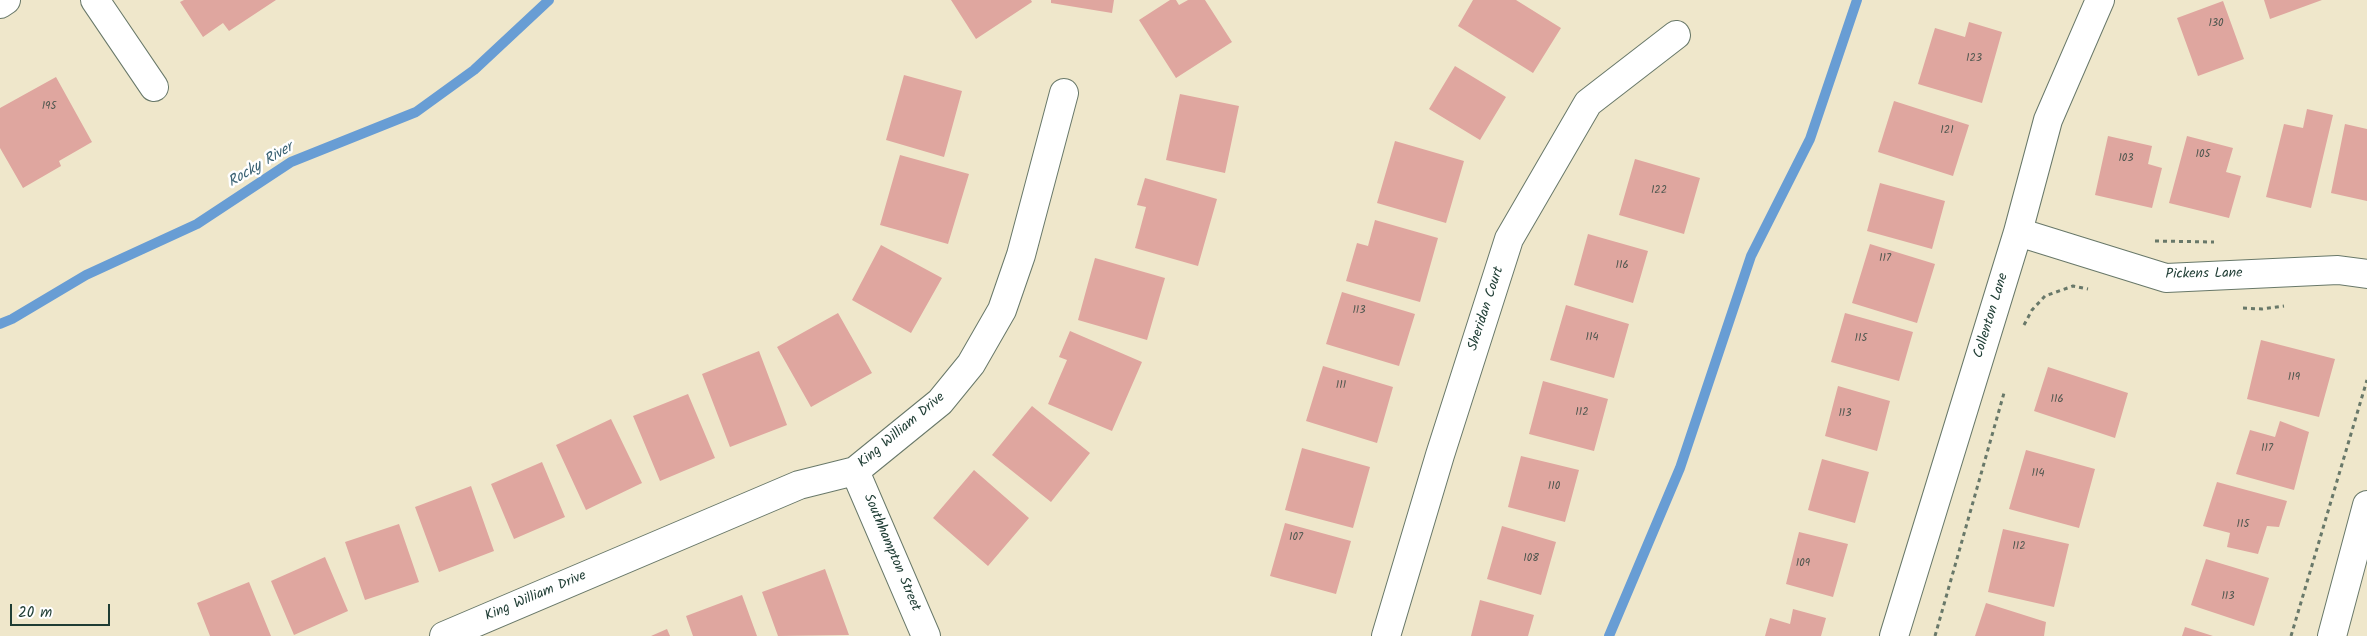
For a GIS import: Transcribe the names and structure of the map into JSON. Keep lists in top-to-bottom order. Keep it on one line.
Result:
{"streets":{"street":["Pickens Lane","Sheridan Court","Collenton Lane","King William Drive","Southhampton Street"]},"crossings":[["Pickens Lane","Collenton Lane"],["King William Drive","Southhampton Street"]],"water":["Rocky River"],"house_numbers":["130","123","195","121","105","103","122","117","116","113","114","115","119","111","116","112","113","117","114","110","115","107","112","108","109","113"],"scale_bar":"20 m"}
